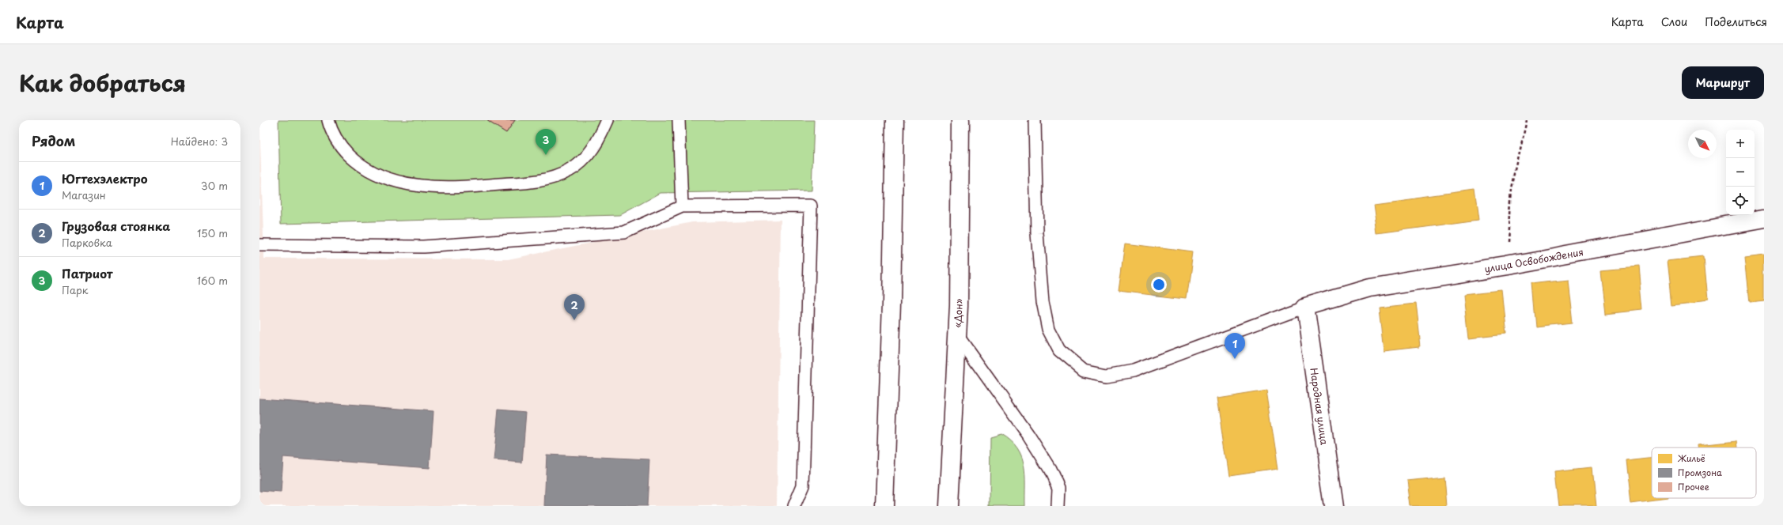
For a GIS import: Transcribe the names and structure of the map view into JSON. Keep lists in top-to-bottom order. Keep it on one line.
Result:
{"streets":{"main road":["улица Освобождения","«Дон»","Народная улица"]},"crossings":[["улица Освобождения","Народная улица"]],"legend":["Жильё","Промзона","Прочее"],"north":"bottom right","page":{"header":"Карта","nav":["Карта","Слои","Поделиться"],"title":"Как добраться","buttons":"Маршрут","heading":["Рядом","Найдено: 3"],"pins":["3","2","1"],"map_buttons":["+","−"],"list":[{"mark":"1","name":"Югтехэлектро","note":"Магазин","value":"30 m"},{"mark":"2","name":"Грузовая стоянка","note":"Парковка","value":"150 m"},{"mark":"3","name":"Патриот","note":"Парк","value":"160 m"}]}}
